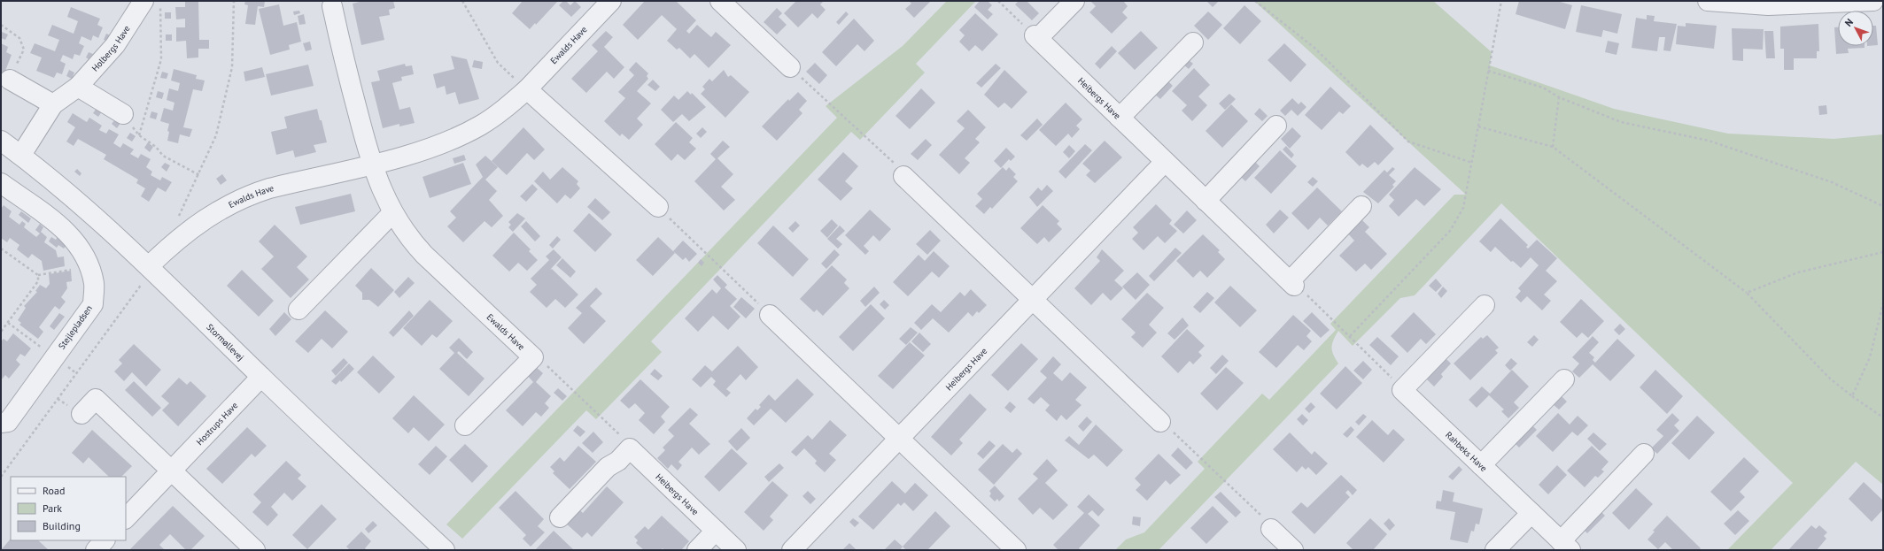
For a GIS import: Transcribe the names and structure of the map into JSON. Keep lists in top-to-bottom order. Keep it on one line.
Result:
{"streets":{"street":["Ewalds Have","Holbergs Have","Heibergs Have","Stejlepladsen","Stormøllevej","Hostrups Have","Rahbeks Have"]},"crossings":[["Ewalds Have","Stormøllevej"],["Holbergs Have","Stormøllevej"],["Stormøllevej","Hostrups Have"]],"legend":["Road","Park","Building"],"north":"top left"}
